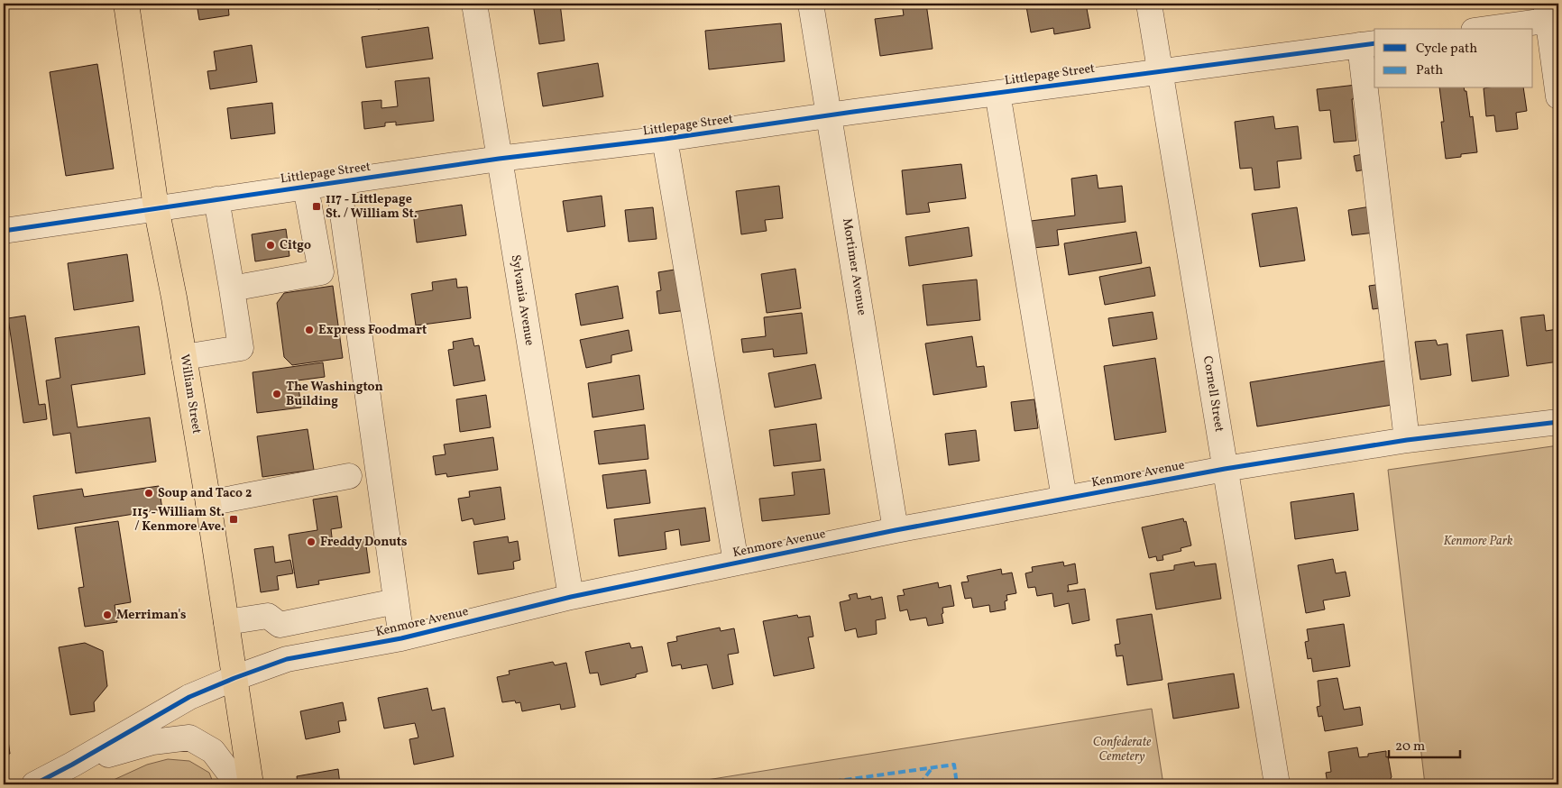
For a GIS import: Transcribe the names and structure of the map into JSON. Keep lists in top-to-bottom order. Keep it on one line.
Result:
{"streets":{"main road":["William Street"],"street":["Littlepage Street","Mortimer Avenue","Sylvania Avenue","Cornell Street","Kenmore Avenue"]},"crossings":[["Littlepage Street","Mortimer Avenue"],["Littlepage Street","Sylvania Avenue"],["Littlepage Street","William Street"],["Littlepage Street","Cornell Street"],["Mortimer Avenue","Kenmore Avenue"],["Sylvania Avenue","Kenmore Avenue"],["William Street","Kenmore Avenue"],["Cornell Street","Kenmore Avenue"]],"parks":["Kenmore Park","Confederate Cemetery"],"places":{"transit":["117 - Littlepage St. / William St.","115 - William St. / Kenmore Ave."],"other":["Citgo","Express Foodmart","The Washington Building","Soup and Taco 2","Freddy Donuts","Merriman's"]},"legend":["Cycle path","Path"],"scale_bar":"20 m"}
